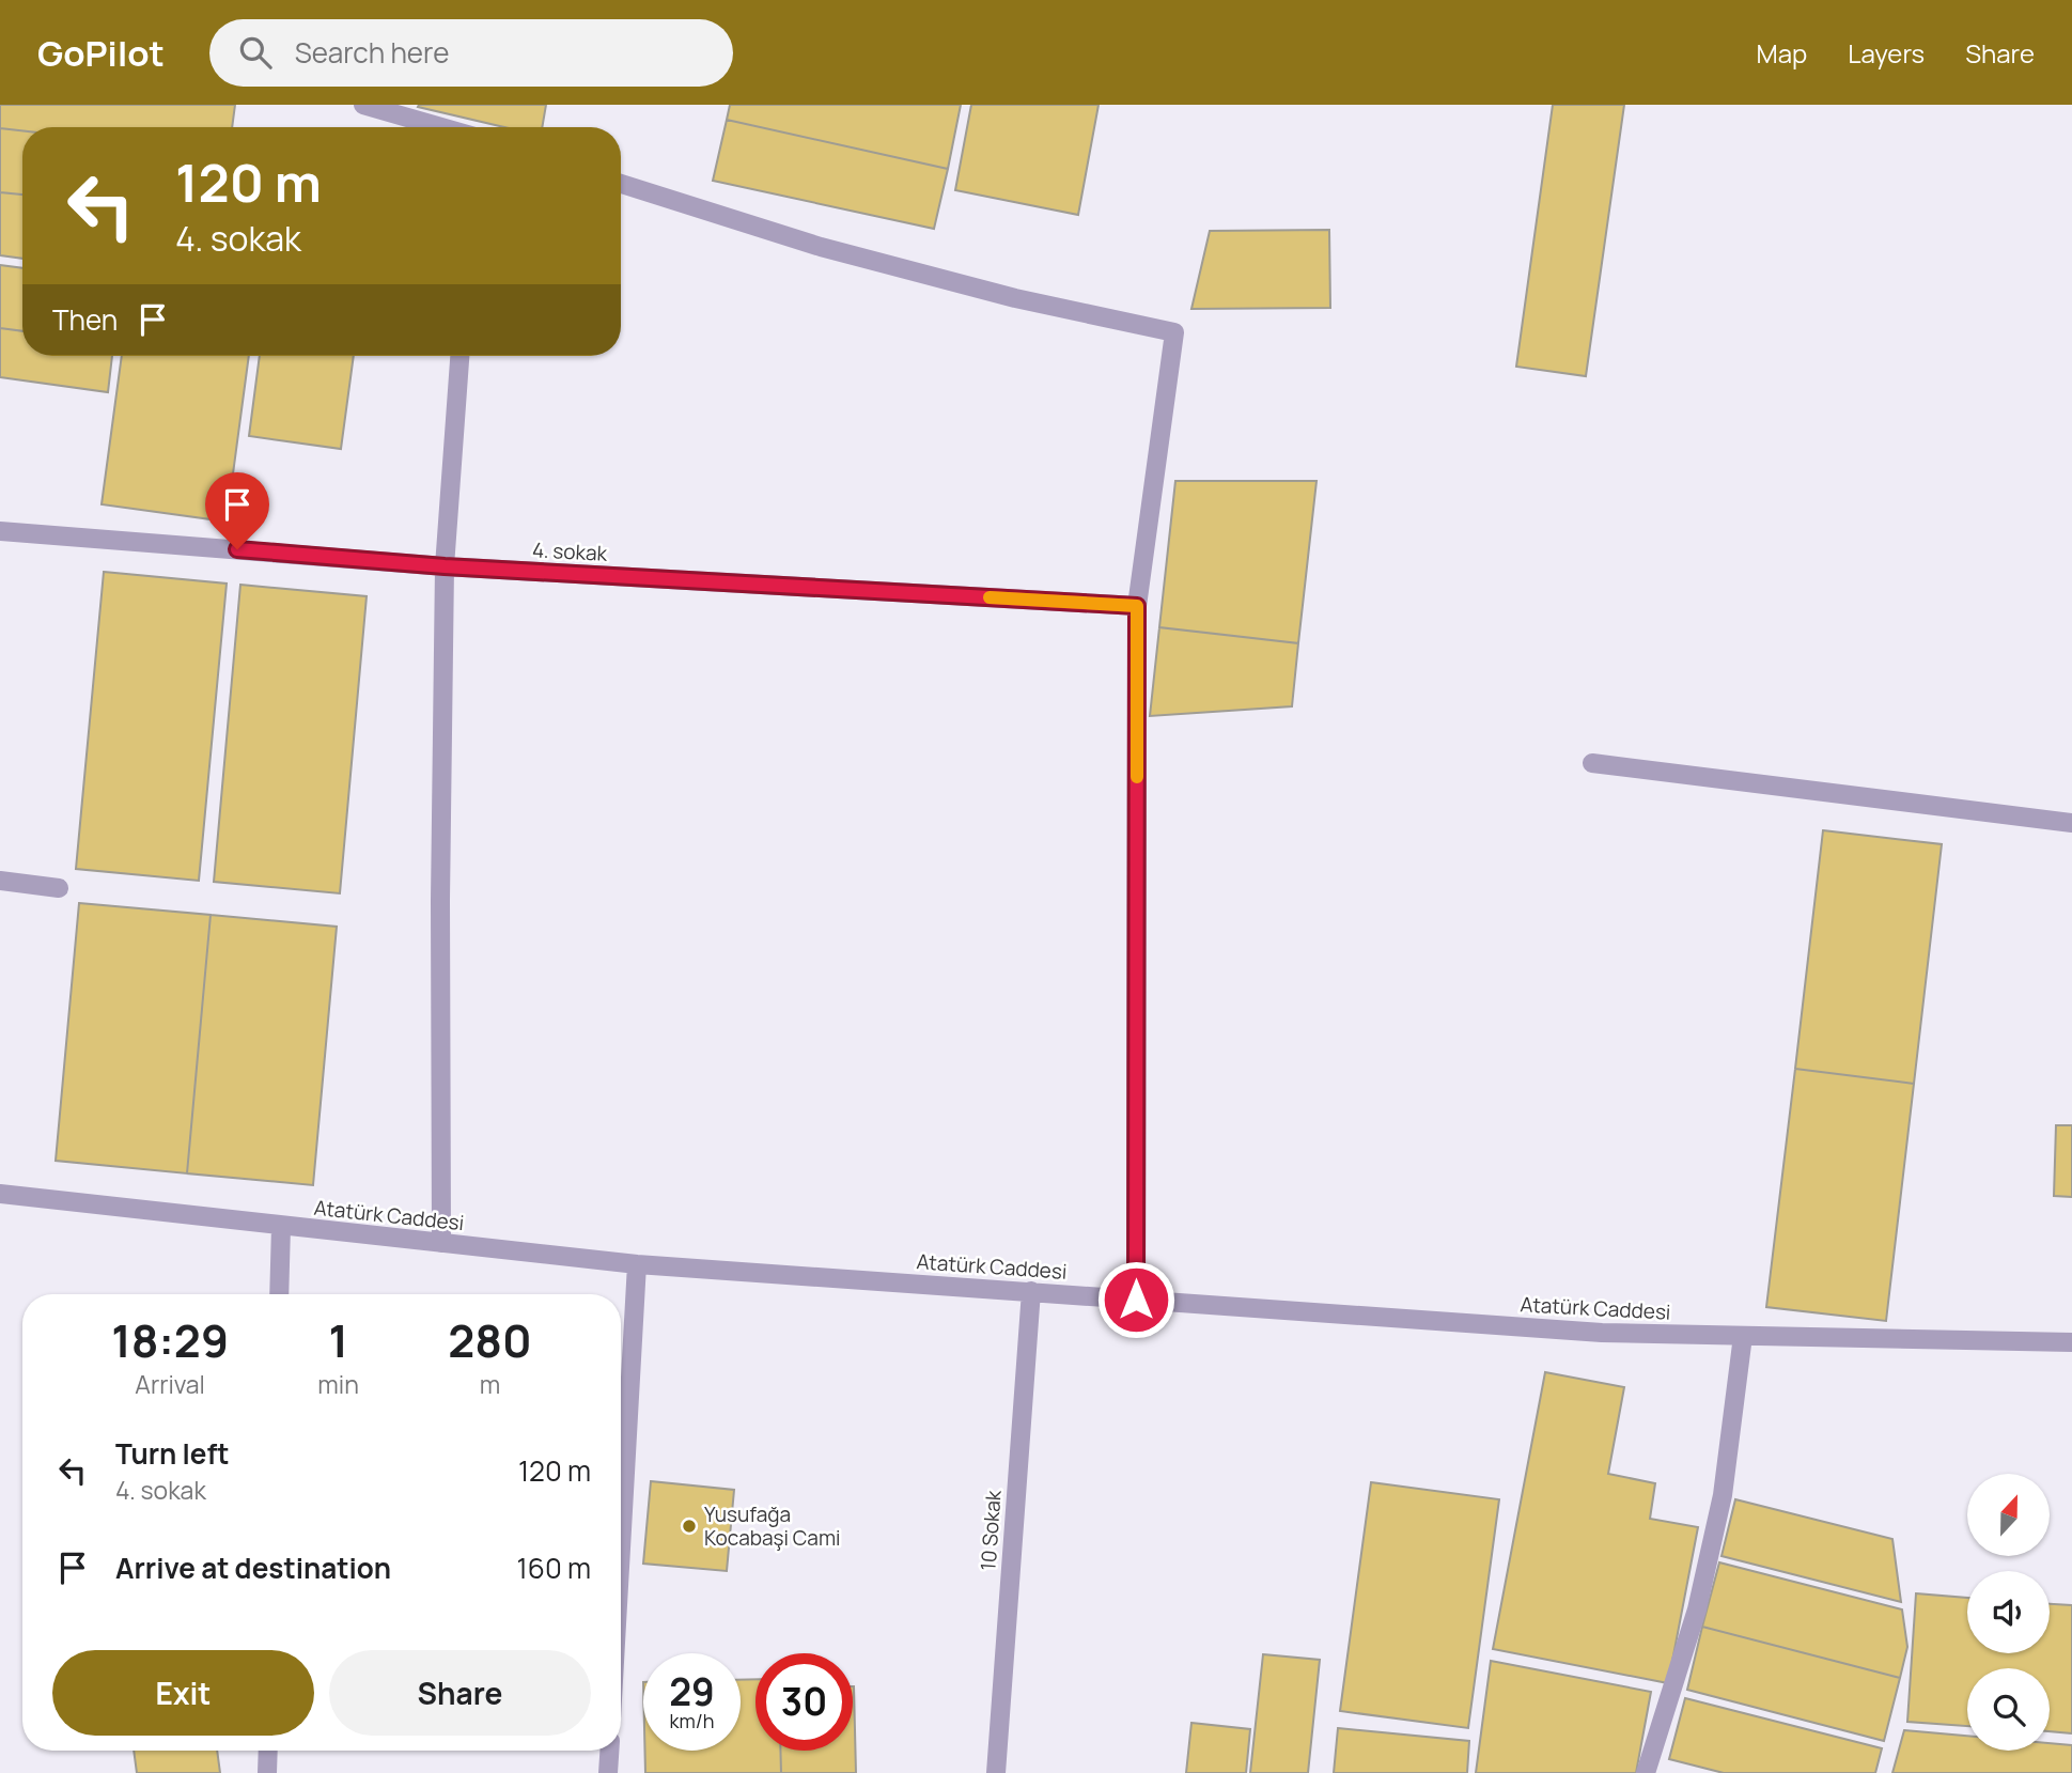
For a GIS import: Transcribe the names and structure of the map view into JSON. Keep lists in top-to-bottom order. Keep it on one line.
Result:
{"streets":{"street":["4. sokak","Atatürk Caddesi","10 Sokak"]},"crossings":[["Atatürk Caddesi","10 Sokak"]],"places":["Yusufağa Kocabaşi Cami"],"north":"top","page":{"header":"GoPilot","search":"Search here","nav":["Map","Layers","Share"],"turn":["120 m","4. sokak"],"then":"Then","eta":["18:29","Arrival","1","min","280","m"],"list":[{"name":"Turn left","note":"4. sokak","value":"120 m"},{"name":"Arrive at destination","value":"160 m"}],"buttons":["Exit","Share"],"speed":"29 km/h","limit":"30"}}
